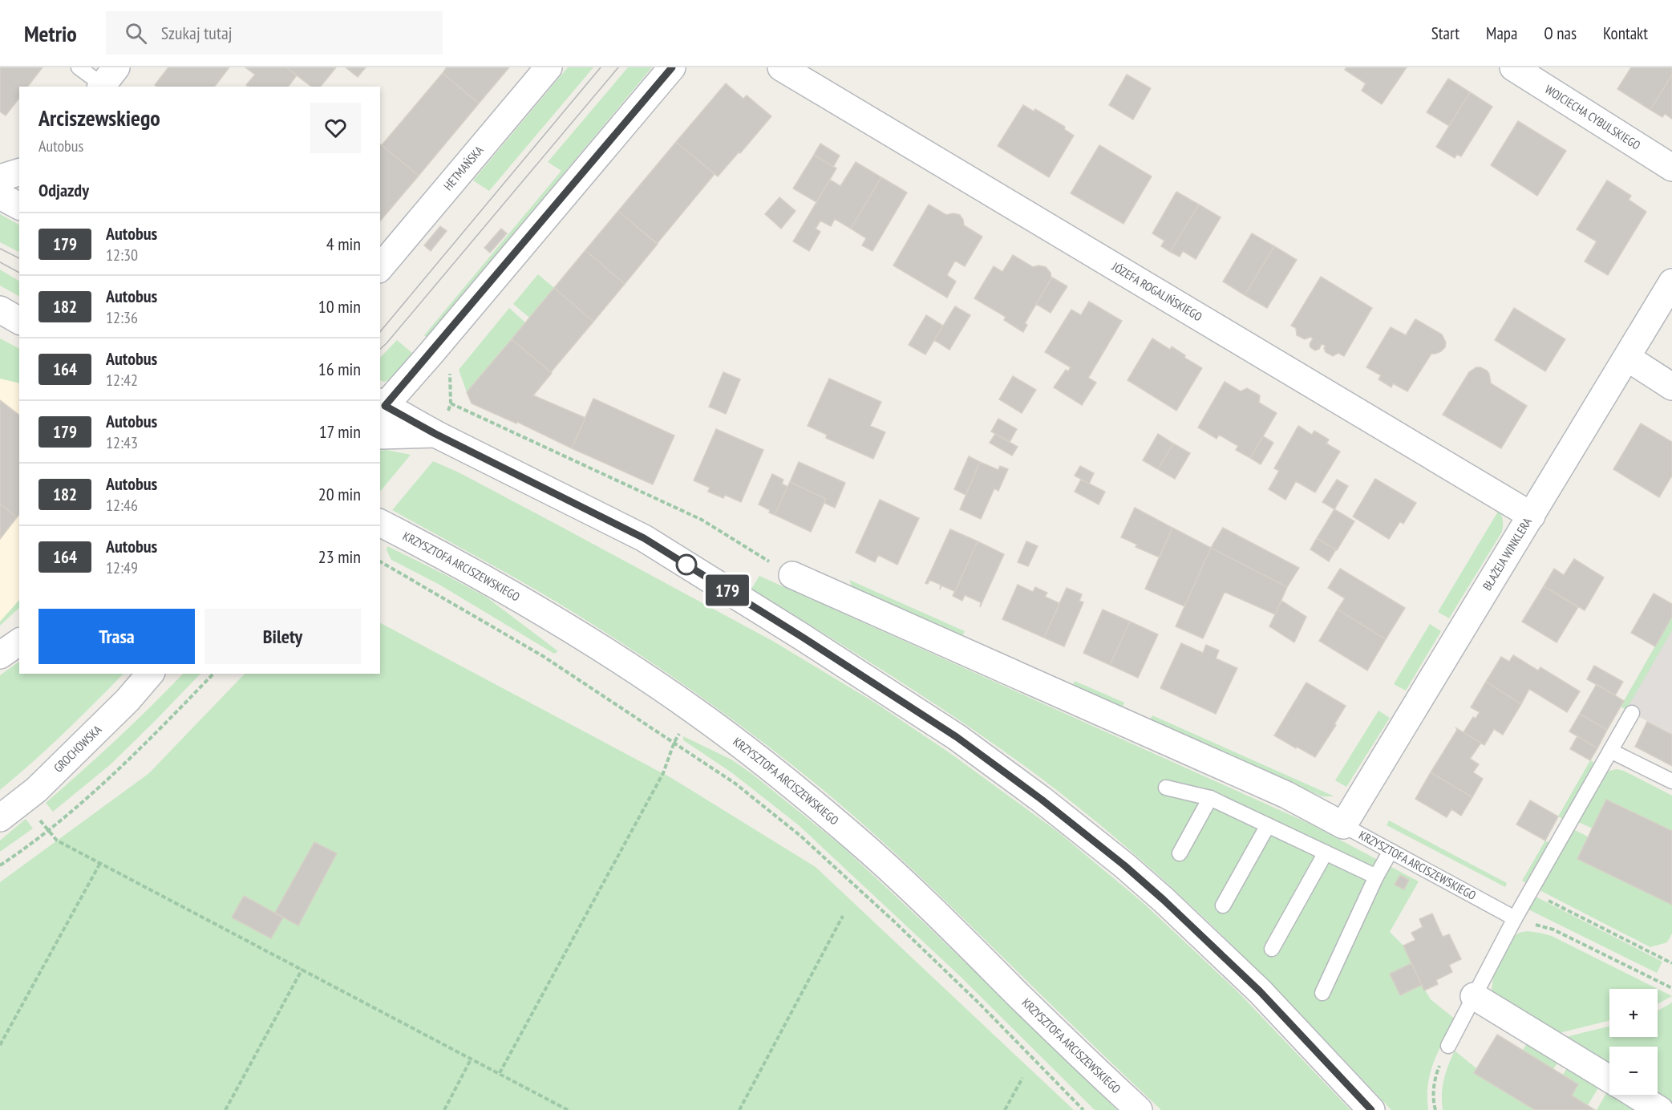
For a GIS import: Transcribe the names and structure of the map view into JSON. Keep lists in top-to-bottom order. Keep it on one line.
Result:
{"streets":{"main road":["WOJCIECHA CYBULSKIEGO","HETMAŃSKA","JÓZEFA ROGALIŃSKIEGO","BŁAŻEJA WINKLERA","KRZYSZTOFA ARCISZEWSKIEGO","GROCHOWSKA"]},"crossings":[["JÓZEFA ROGALIŃSKIEGO","BŁAŻEJA WINKLERA"],["BŁAŻEJA WINKLERA","KRZYSZTOFA ARCISZEWSKIEGO"]],"lines":["bus line 179"],"page":{"header":"Metrio","search":"Szukaj tutaj","nav":["Start","Mapa","O nas","Kontakt"],"on_map":"179","heading":[["Arciszewskiego","Autobus"],"Odjazdy"],"list":[{"mark":"179","name":"Autobus","note":"12:30","value":"4 min"},{"mark":"182","name":"Autobus","note":"12:36","value":"10 min"},{"mark":"164","name":"Autobus","note":"12:42","value":"16 min"},{"mark":"179","name":"Autobus","note":"12:43","value":"17 min"},{"mark":"182","name":"Autobus","note":"12:46","value":"20 min"},{"mark":"164","name":"Autobus","note":"12:49","value":"23 min"}],"buttons":["Trasa","Bilety"],"map_buttons":["+","−"]}}
